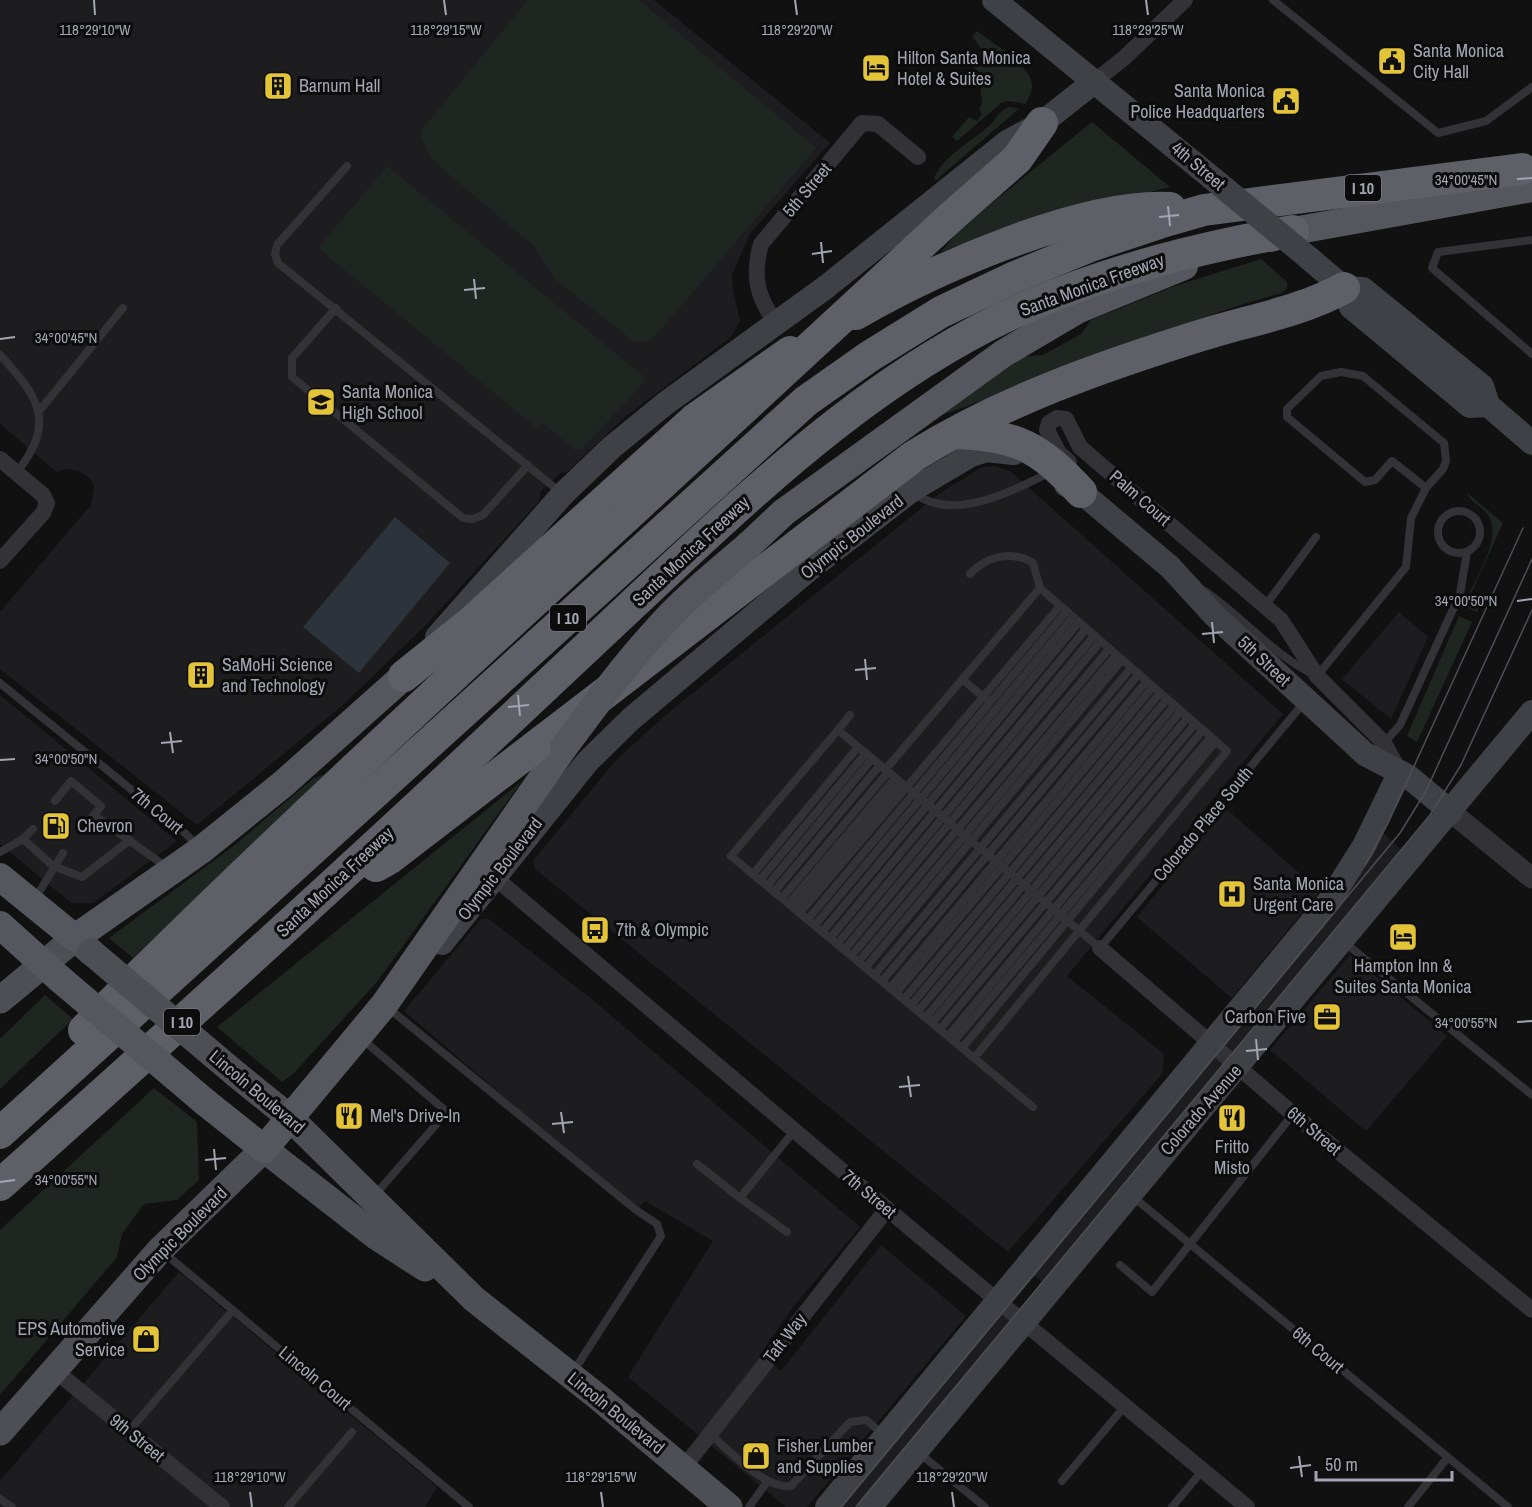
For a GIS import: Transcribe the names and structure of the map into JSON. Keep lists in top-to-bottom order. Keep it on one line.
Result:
{"streets":{"highway":["I 10","Santa Monica Freeway","Olympic Boulevard","Lincoln Boulevard"],"main road":["4th Street","5th Street","Colorado Avenue"],"street":["Palm Court","6th Street","7th Street","Taft Way","9th Street"],"lane":["7th Court","Colorado Place South","6th Court","Lincoln Court"]},"crossings":[["5th Street","Palm Court"],["5th Street","Olympic Boulevard"],["5th Street","Colorado Place South"],["5th Street","Colorado Avenue"],["Olympic Boulevard","Lincoln Boulevard"],["Olympic Boulevard","7th Street"],["Olympic Boulevard","Lincoln Court"],["Olympic Boulevard","9th Street"],["Colorado Place South","6th Street"],["Lincoln Boulevard","Taft Way"],["Colorado Avenue","6th Street"],["Colorado Avenue","7th Street"],["Colorado Avenue","6th Court"],["7th Street","Taft Way"]],"places":{"public building":["Santa Monica City Hall","Santa Monica Police Headquarters"],"hotel":["Hilton Santa Monica Hotel & Suites","Hampton Inn & Suites Santa Monica"],"building":["Barnum Hall","SaMoHi Science and Technology"],"school or university":["Santa Monica High School"],"fuel station":["Chevron"],"hospital":["Santa Monica Urgent Care"],"bus stop":["7th & Olympic"],"office":["Carbon Five"],"restaurant":["Mel's Drive-In","Fritto Misto"],"shop":["EPS Automotive Service","Fisher Lumber and Supplies"]},"scale_bar":"50 m","coordinates":["118°29'10\"W","118°29'15\"W","118°29'20\"W","118°29'25\"W","34°00'45\"N","34°00'50\"N","34°00'55\"N"]}
